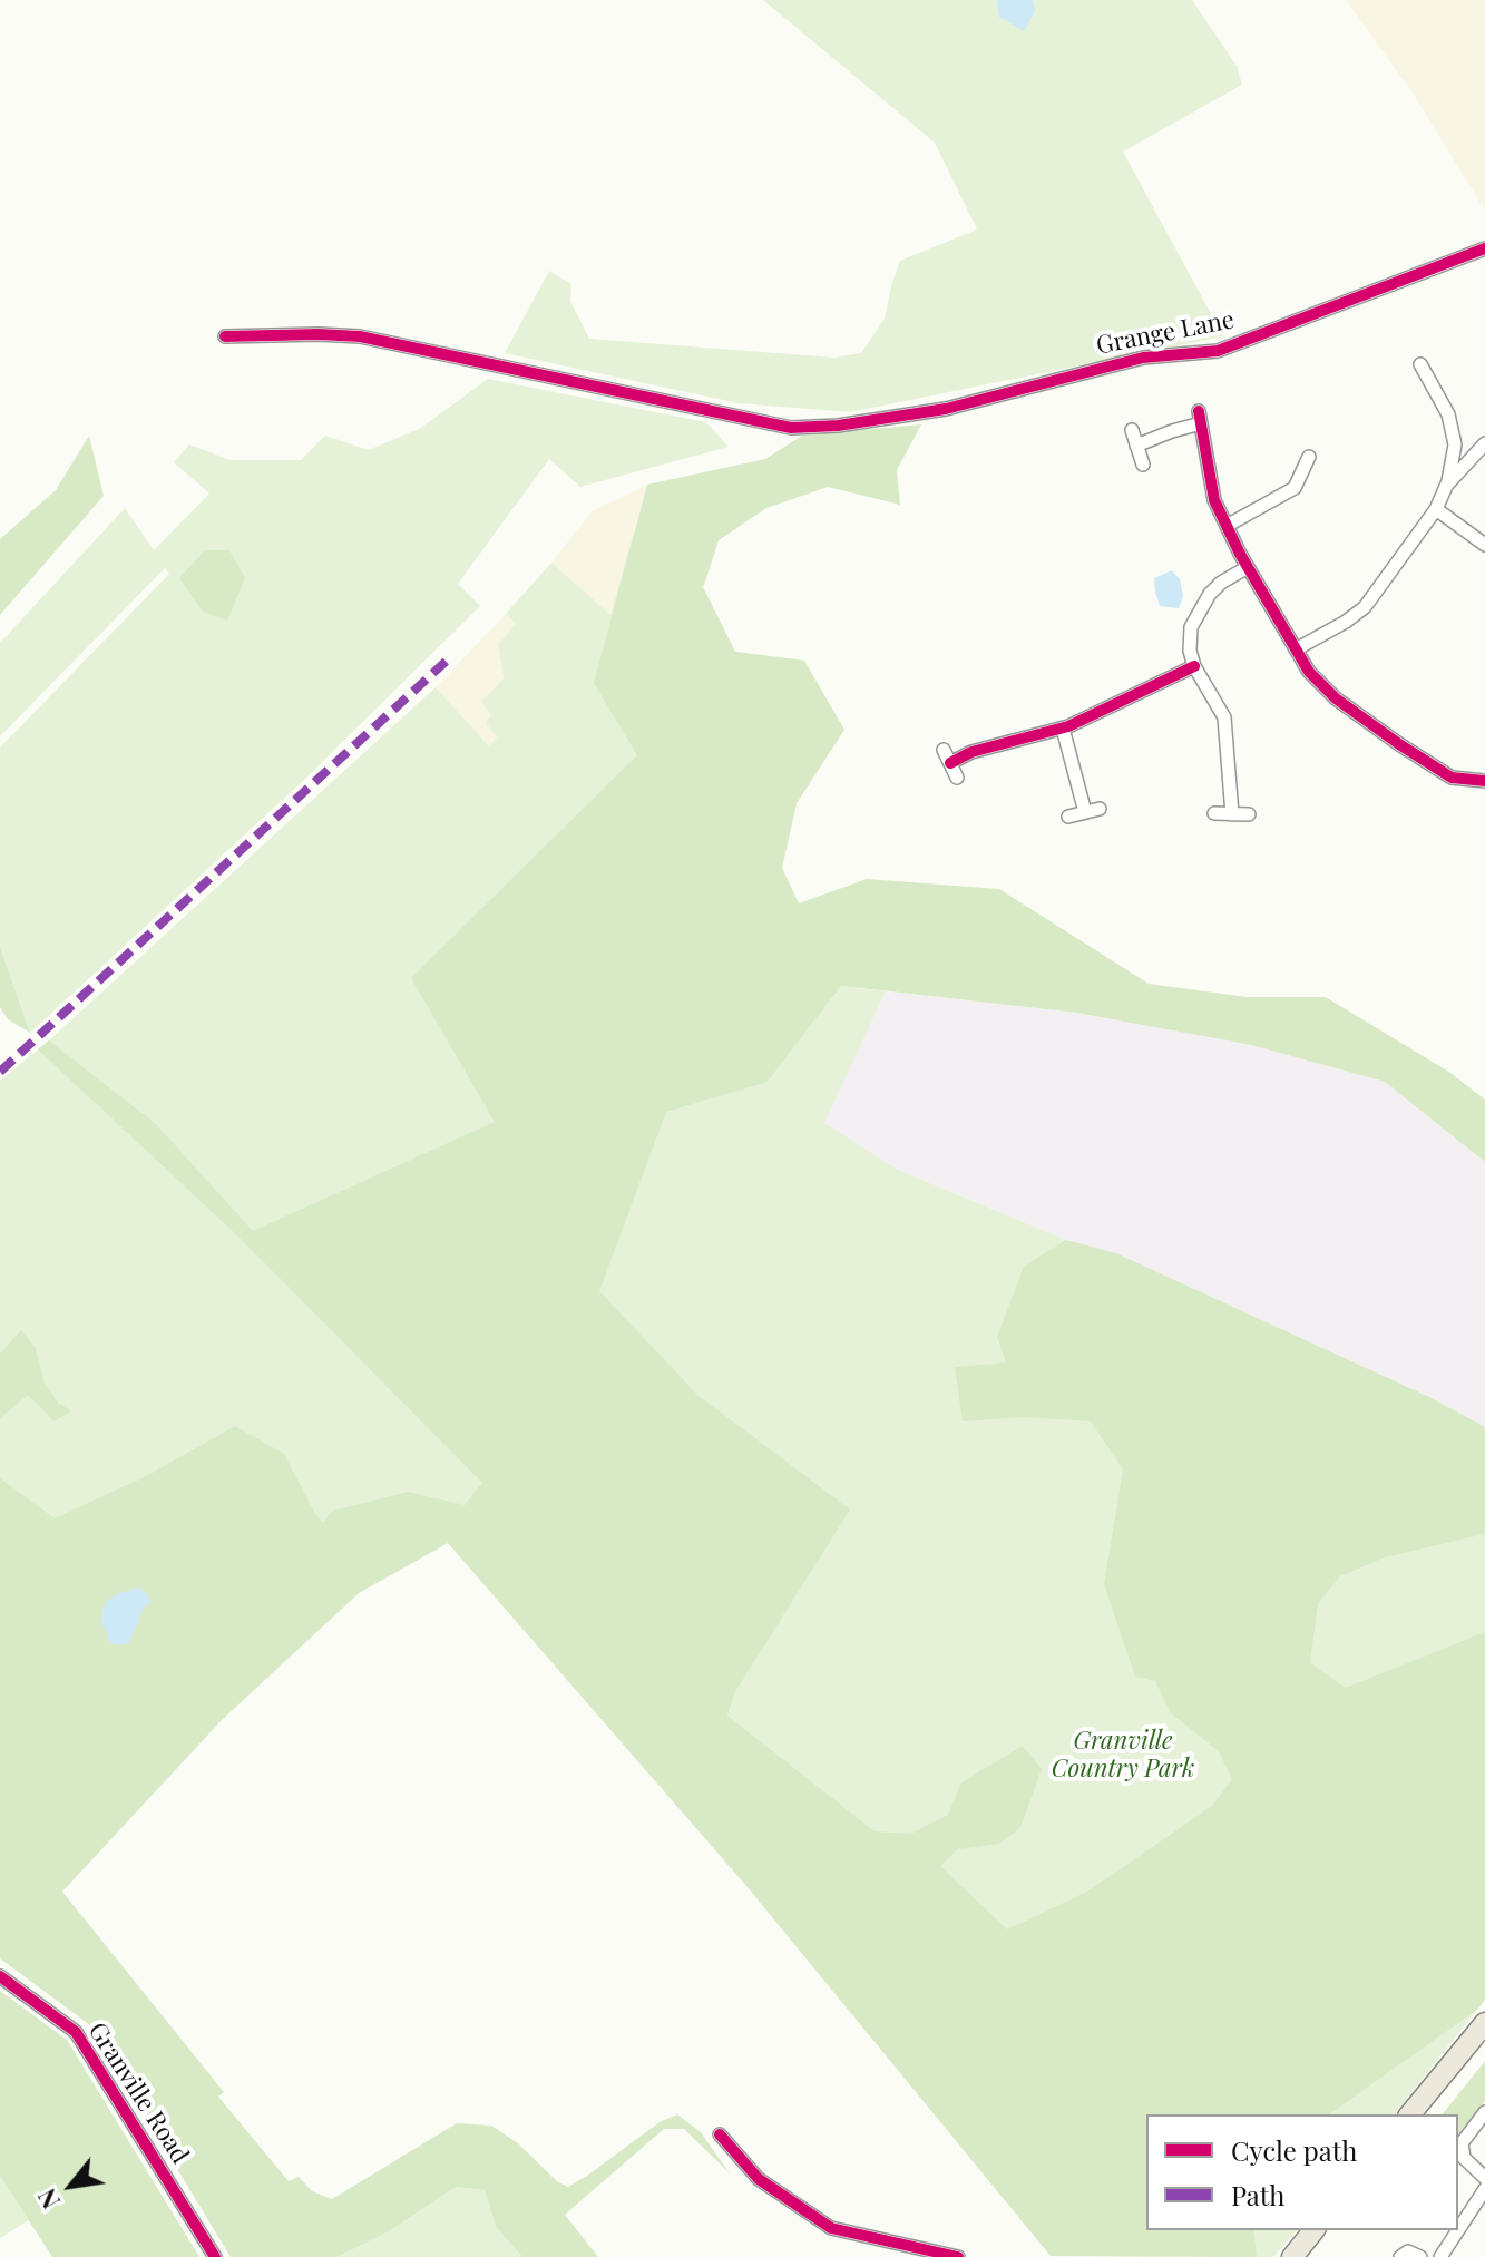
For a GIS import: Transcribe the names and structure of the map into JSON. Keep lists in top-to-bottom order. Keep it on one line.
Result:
{"streets":{"street":["Grange Lane","Granville Road"]},"parks":["Granville Country Park"],"legend":["Cycle path","Path"],"north":"bottom left"}
